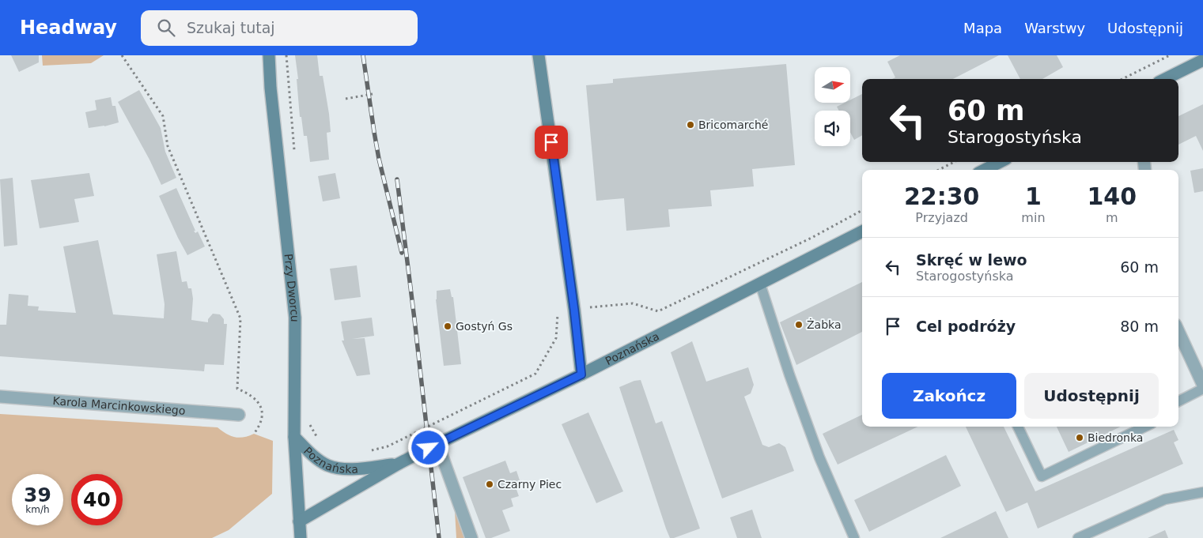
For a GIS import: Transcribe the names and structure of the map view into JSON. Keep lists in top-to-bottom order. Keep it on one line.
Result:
{"streets":{"street":["Przy Dworcu","Poznańska","Karola Marcinkowskiego"]},"crossings":[["Przy Dworcu","Poznańska"]],"places":["Bricomarché","Żabka","Gostyń Gs","Biedronka","Czarny Piec"],"north":"right","page":{"header":"Headway","search":"Szukaj tutaj","nav":["Mapa","Warstwy","Udostępnij"],"turn":["60 m","Starogostyńska"],"eta":["22:30","Przyjazd","1","min","140","m"],"list":[{"name":"Skręć w lewo","note":"Starogostyńska","value":"60 m"},{"name":"Cel podróży","value":"80 m"}],"buttons":["Zakończ","Udostępnij"],"speed":"39 km/h","limit":"40"}}
